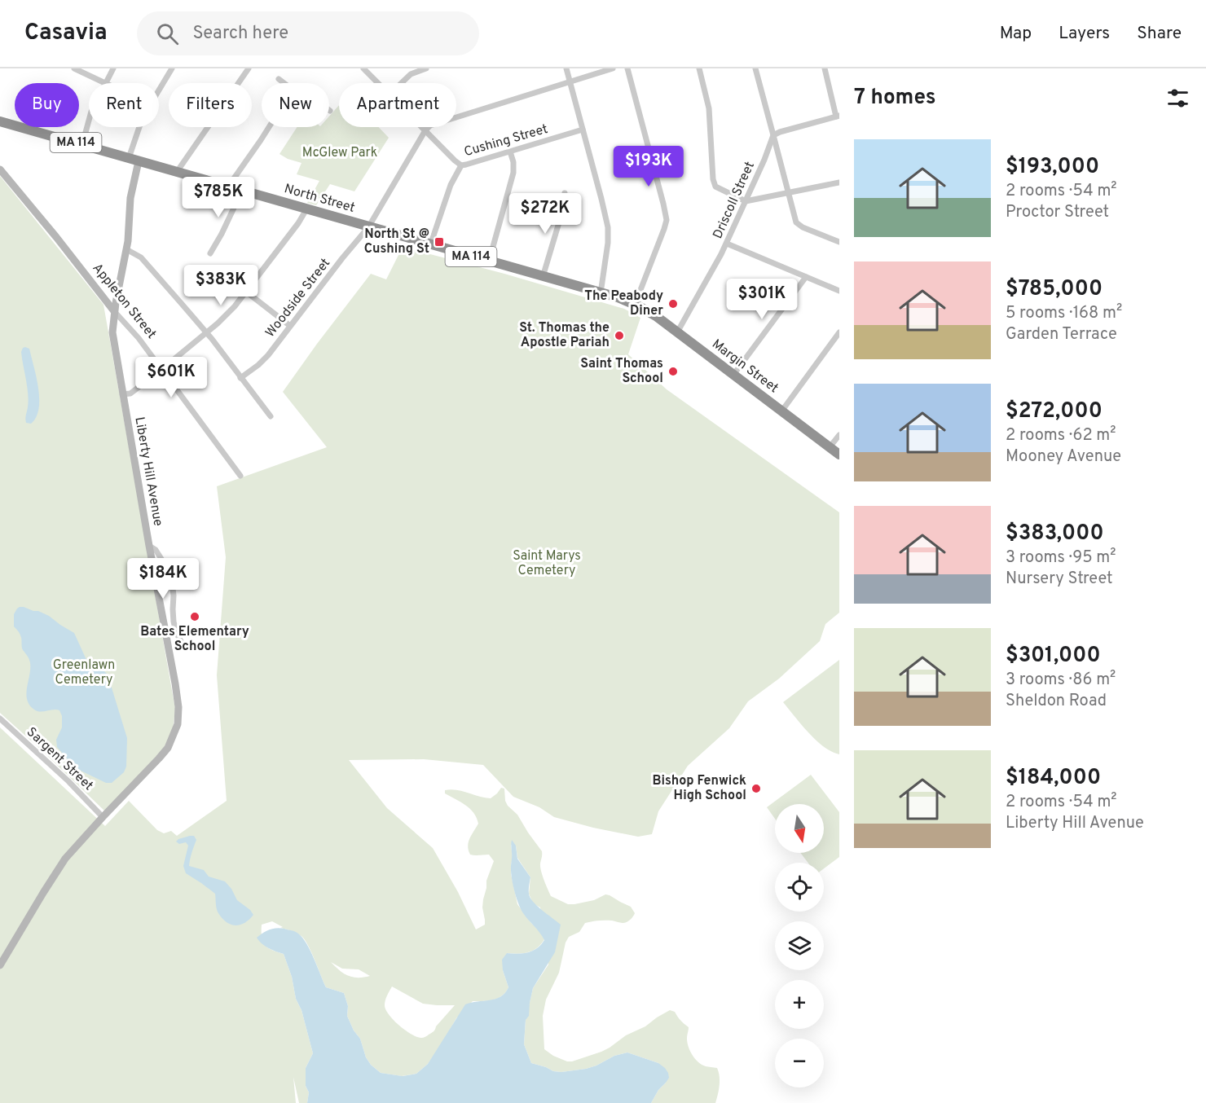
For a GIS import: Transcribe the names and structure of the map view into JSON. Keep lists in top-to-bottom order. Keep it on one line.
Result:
{"streets":{"highway":["MA 114","North Street","Margin Street"],"main road":["Appleton Street","Liberty Hill Avenue"],"street":["Cushing Street","Driscoll Street","Woodside Street","Sargent Street"]},"crossings":[["Cushing Street","North Street"],["North Street","Woodside Street"],["North Street","Margin Street"],["North Street","Liberty Hill Avenue"],["Driscoll Street","Margin Street"],["Appleton Street","Liberty Hill Avenue"],["Liberty Hill Avenue","Sargent Street"]],"parks":["McGlew Park","Saint Marys Cemetery","Greenlawn Cemetery"],"places":{"transit":["North St @ Cushing St"],"other":["The Peabody Diner","St. Thomas the Apostle Pariah","Saint Thomas School","Bates Elementary School","Bishop Fenwick High School"]},"north":"bottom","page":{"header":"Casavia","search":"Search here","nav":["Map","Layers","Share"],"heading":"7 homes","chip":["Buy","Rent","Filters","New","Apartment"],"list":[{"name":"$193,000","note":"2 rooms · 54 m² · Proctor Street"},{"name":"$785,000","note":"5 rooms · 168 m² · Garden Terrace"},{"name":"$272,000","note":"2 rooms · 62 m² · Mooney Avenue"},{"name":"$383,000","note":"3 rooms · 95 m² · Nursery Street"},{"name":"$301,000","note":"3 rooms · 86 m² · Sheldon Road"},{"name":"$184,000","note":"2 rooms · 54 m² · Liberty Hill Avenue"}],"price":["$193K","$785K","$272K","$383K","$301K","$601K","$184K"],"map_buttons":["+","−"]}}
